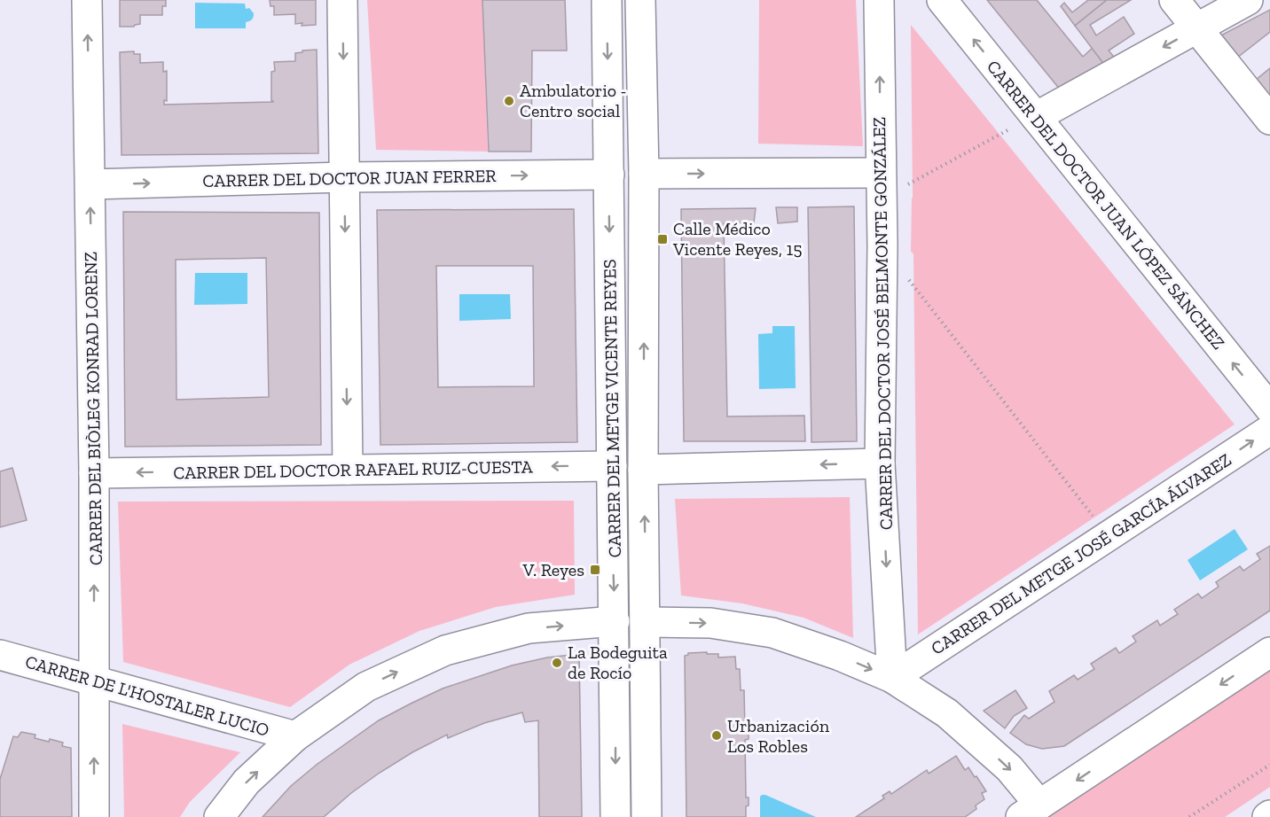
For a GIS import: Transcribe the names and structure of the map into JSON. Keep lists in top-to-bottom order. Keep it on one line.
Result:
{"streets":{"street":["CARRER DEL DOCTOR JUAN FERRER","CARRER DEL DOCTOR JUAN LÓPEZ SÁNCHEZ","CARRER DEL DOCTOR JOSÉ BELMONTE GONZÁLEZ","CARRER DEL BIÒLEG KONRAD LORENZ","CARRER DEL METGE VICENTE REYES","CARRER DEL DOCTOR RAFAEL RUIZ-CUESTA","CARRER DEL METGE JOSÉ GARCÍA ÁLVAREZ","CARRER DE L'HOSTALER LUCIO"]},"crossings":[["CARRER DEL DOCTOR JUAN FERRER","CARRER DEL BIÒLEG KONRAD LORENZ"],["CARRER DEL DOCTOR JUAN FERRER","CARRER DEL METGE VICENTE REYES"],["CARRER DEL DOCTOR JOSÉ BELMONTE GONZÁLEZ","CARRER DEL METGE JOSÉ GARCÍA ÁLVAREZ"],["CARRER DEL BIÒLEG KONRAD LORENZ","CARRER DEL DOCTOR RAFAEL RUIZ-CUESTA"],["CARRER DEL BIÒLEG KONRAD LORENZ","CARRER DE L'HOSTALER LUCIO"],["CARRER DEL METGE VICENTE REYES","CARRER DEL DOCTOR RAFAEL RUIZ-CUESTA"]],"one_way":["CARRER DEL DOCTOR JUAN FERRER","CARRER DEL DOCTOR JUAN LÓPEZ SÁNCHEZ"],"places":{"other":["Ambulatorio - Centro social","La Bodeguita de Rocío","Urbanización Los Robles"],"transit":["Calle Médico Vicente Reyes, 15","V. Reyes"]}}
